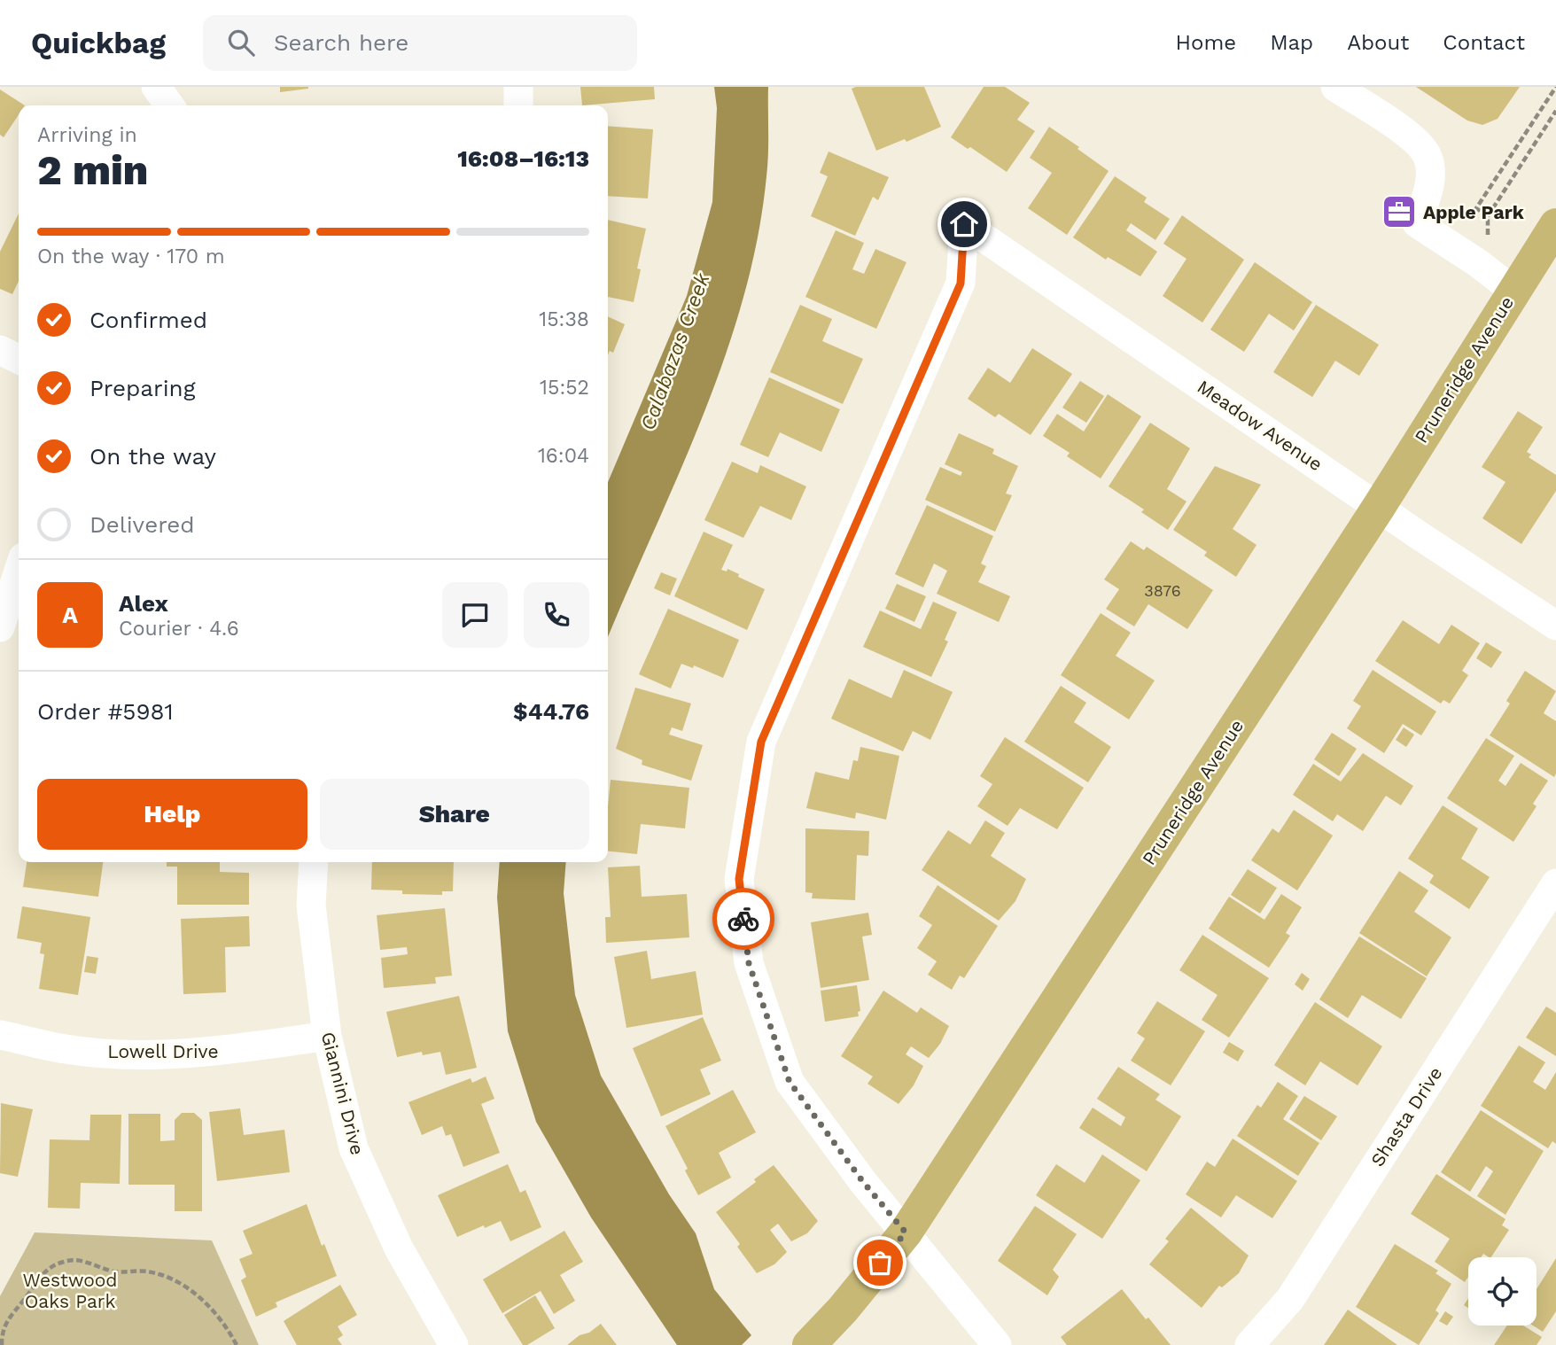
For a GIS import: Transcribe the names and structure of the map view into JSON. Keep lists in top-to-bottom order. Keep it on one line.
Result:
{"streets":{"main road":["Pruneridge Avenue"],"street":["Meadow Avenue","Lowell Drive","Giannini Drive","Shasta Drive"]},"crossings":[["Pruneridge Avenue","Meadow Avenue"],["Lowell Drive","Giannini Drive"]],"water":["Calabazas Creek"],"parks":["Westwood Oaks Park"],"places":{"office":["Apple Park"]},"house_numbers":["3876"],"page":{"header":"Quickbag","search":"Search here","nav":["Home","Map","About","Contact"],"heading":["2 min","Arriving in","16:08–16:13"],"panel":["Alex","Courier · 4.6","Order #5981","$44.76"],"bar":"On the way · 170 m","list":[["Confirmed","15:38"],["Preparing","15:52"],["On the way","16:04"],"Delivered"],"round":"A","buttons":["Help","Share"]}}
